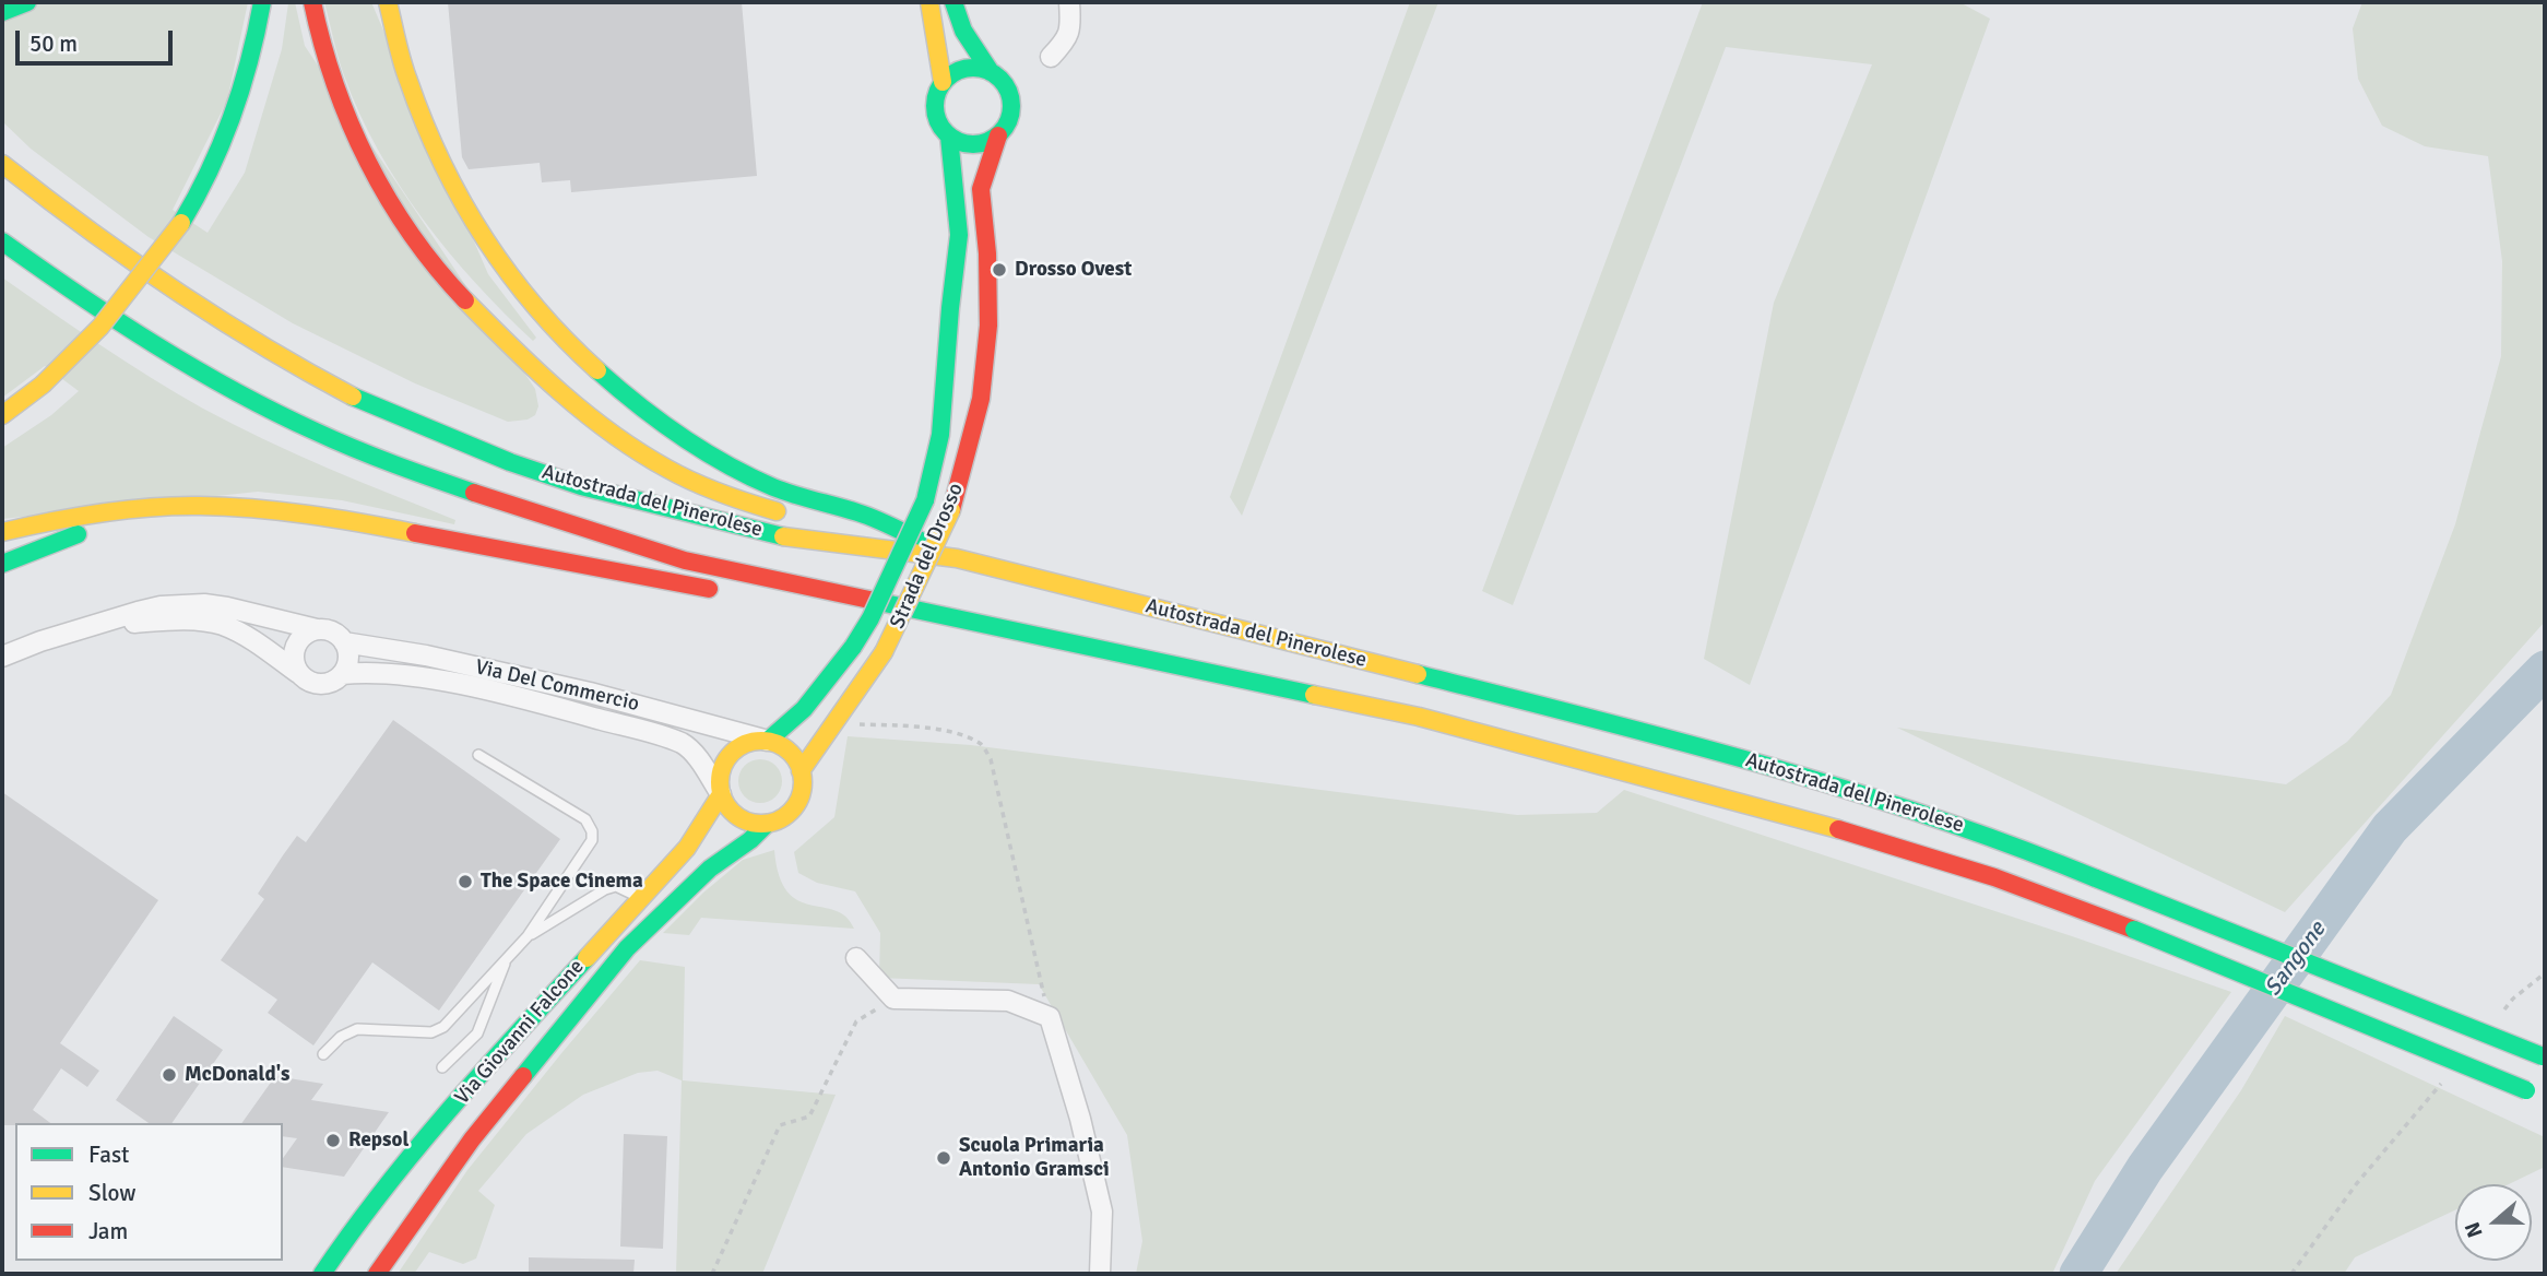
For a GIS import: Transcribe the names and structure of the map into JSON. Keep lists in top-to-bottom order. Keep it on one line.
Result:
{"streets":{"main road":["Autostrada del Pinerolese","Strada del Drosso","Via Giovanni Falcone"],"street":["Via Del Commercio"]},"crossings":[["Strada del Drosso","Via Del Commercio"],["Strada del Drosso","Via Giovanni Falcone"],["Via Del Commercio","Via Giovanni Falcone"]],"water":["Sangone"],"places":["Drosso Ovest","The Space Cinema","McDonald's","Repsol","Scuola Primaria Antonio Gramsci"],"legend":["Fast","Slow","Jam"],"scale_bar":"50 m","north":"left"}
